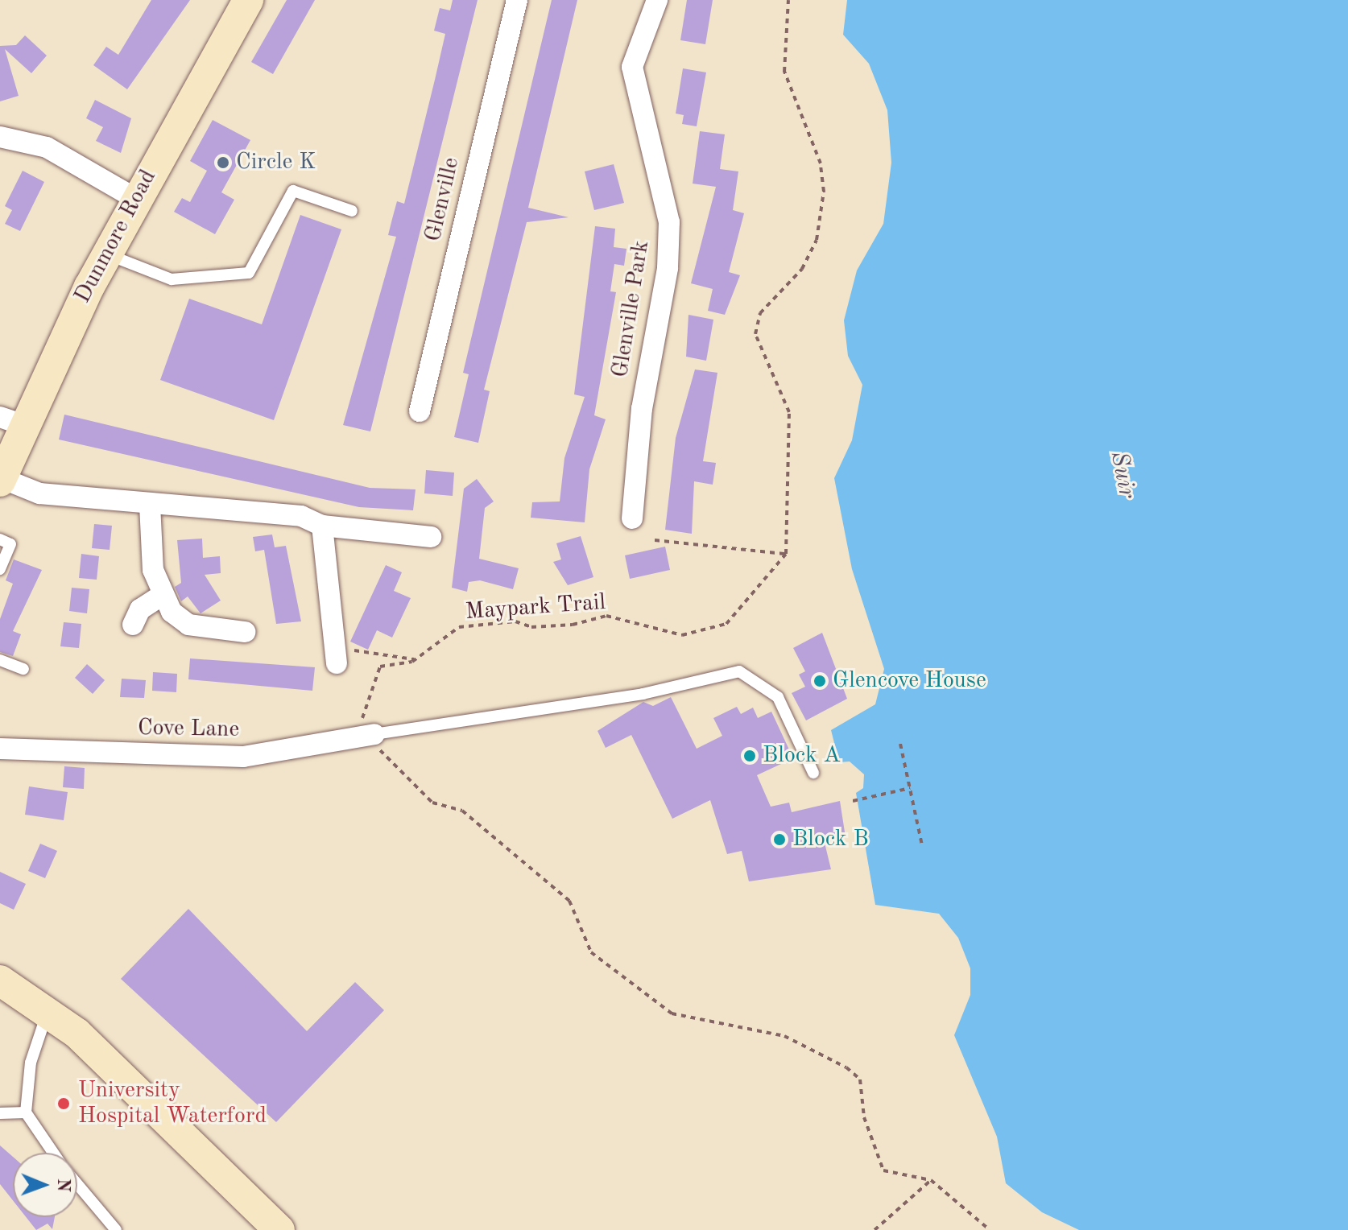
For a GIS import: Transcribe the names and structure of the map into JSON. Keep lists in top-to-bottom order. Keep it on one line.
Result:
{"streets":{"main road":["Dunmore Road"],"street":["Glenville","Glenville Park","Cove Lane"],"path":["Maypark Trail"]},"crossings":[["Maypark Trail","Cove Lane"]],"water":["Suir"],"places":["Circle K","Glencove House","Block A","Block B","University Hospital Waterford"],"north":"right"}
